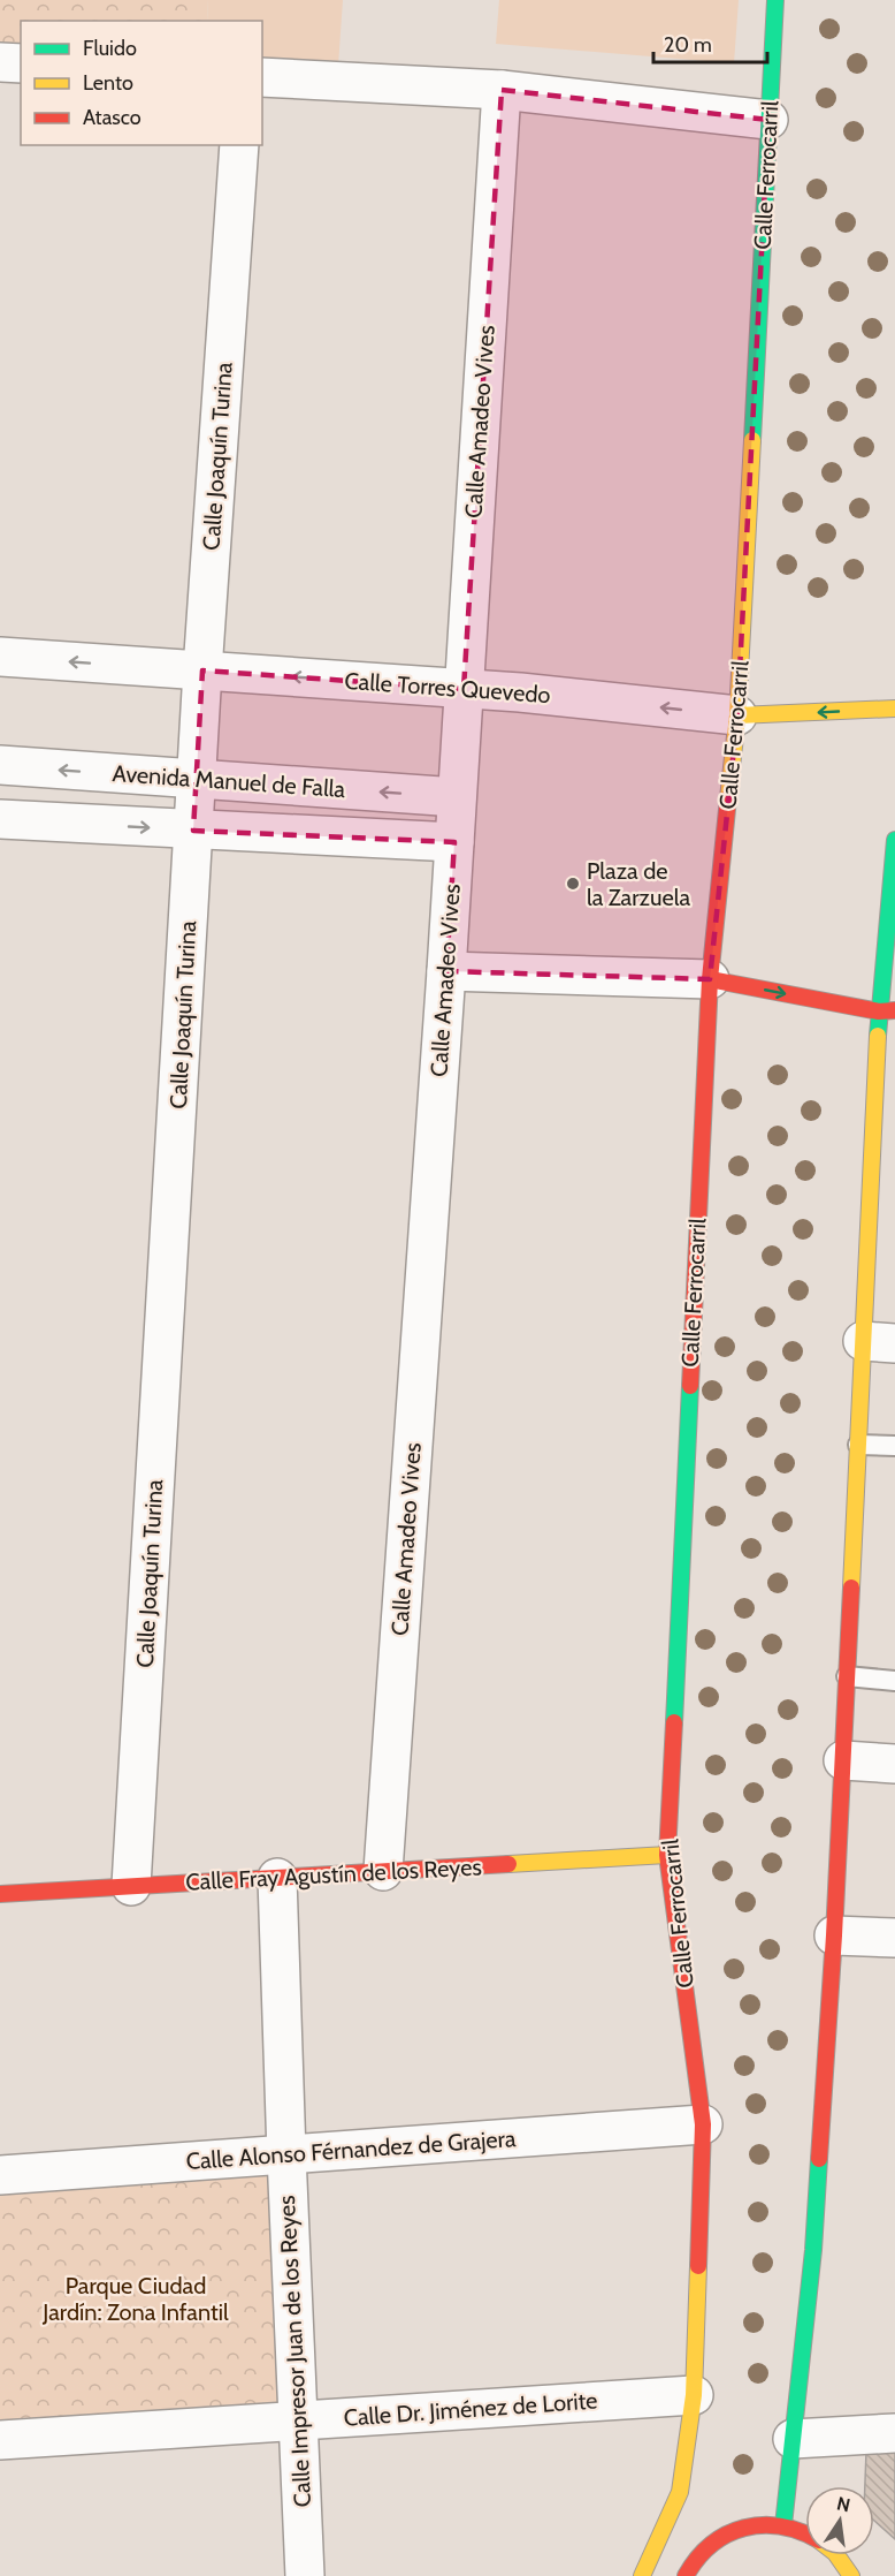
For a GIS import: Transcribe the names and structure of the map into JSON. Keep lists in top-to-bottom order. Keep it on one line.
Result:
{"streets":{"street":["Calle Ferrocarril","Calle Amadeo Vives","Calle Joaquín Turina","Calle Torres Quevedo","Avenida Manuel de Falla","Calle Fray Agustín de los Reyes","Calle Alonso Férnandez de Grajera","Calle Impresor Juan de los Reyes","Calle Dr. Jiménez de Lorite"]},"crossings":[["Calle Ferrocarril","Calle Torres Quevedo"],["Calle Ferrocarril","Calle Fray Agustín de los Reyes"],["Calle Ferrocarril","Calle Alonso Férnandez de Grajera"],["Calle Ferrocarril","Calle Dr. Jiménez de Lorite"],["Calle Amadeo Vives","Calle Torres Quevedo"],["Calle Amadeo Vives","Avenida Manuel de Falla"],["Calle Amadeo Vives","Calle Fray Agustín de los Reyes"],["Calle Joaquín Turina","Calle Torres Quevedo"],["Calle Joaquín Turina","Avenida Manuel de Falla"],["Calle Joaquín Turina","Calle Fray Agustín de los Reyes"],["Calle Fray Agustín de los Reyes","Calle Impresor Juan de los Reyes"],["Calle Alonso Férnandez de Grajera","Calle Impresor Juan de los Reyes"],["Calle Impresor Juan de los Reyes","Calle Dr. Jiménez de Lorite"]],"parks":["Parque Ciudad Jardín: Zona Infantil"],"places":["Plaza de la Zarzuela"],"legend":["Fluido","Lento","Atasco"],"scale_bar":"20 m","north":"top"}
